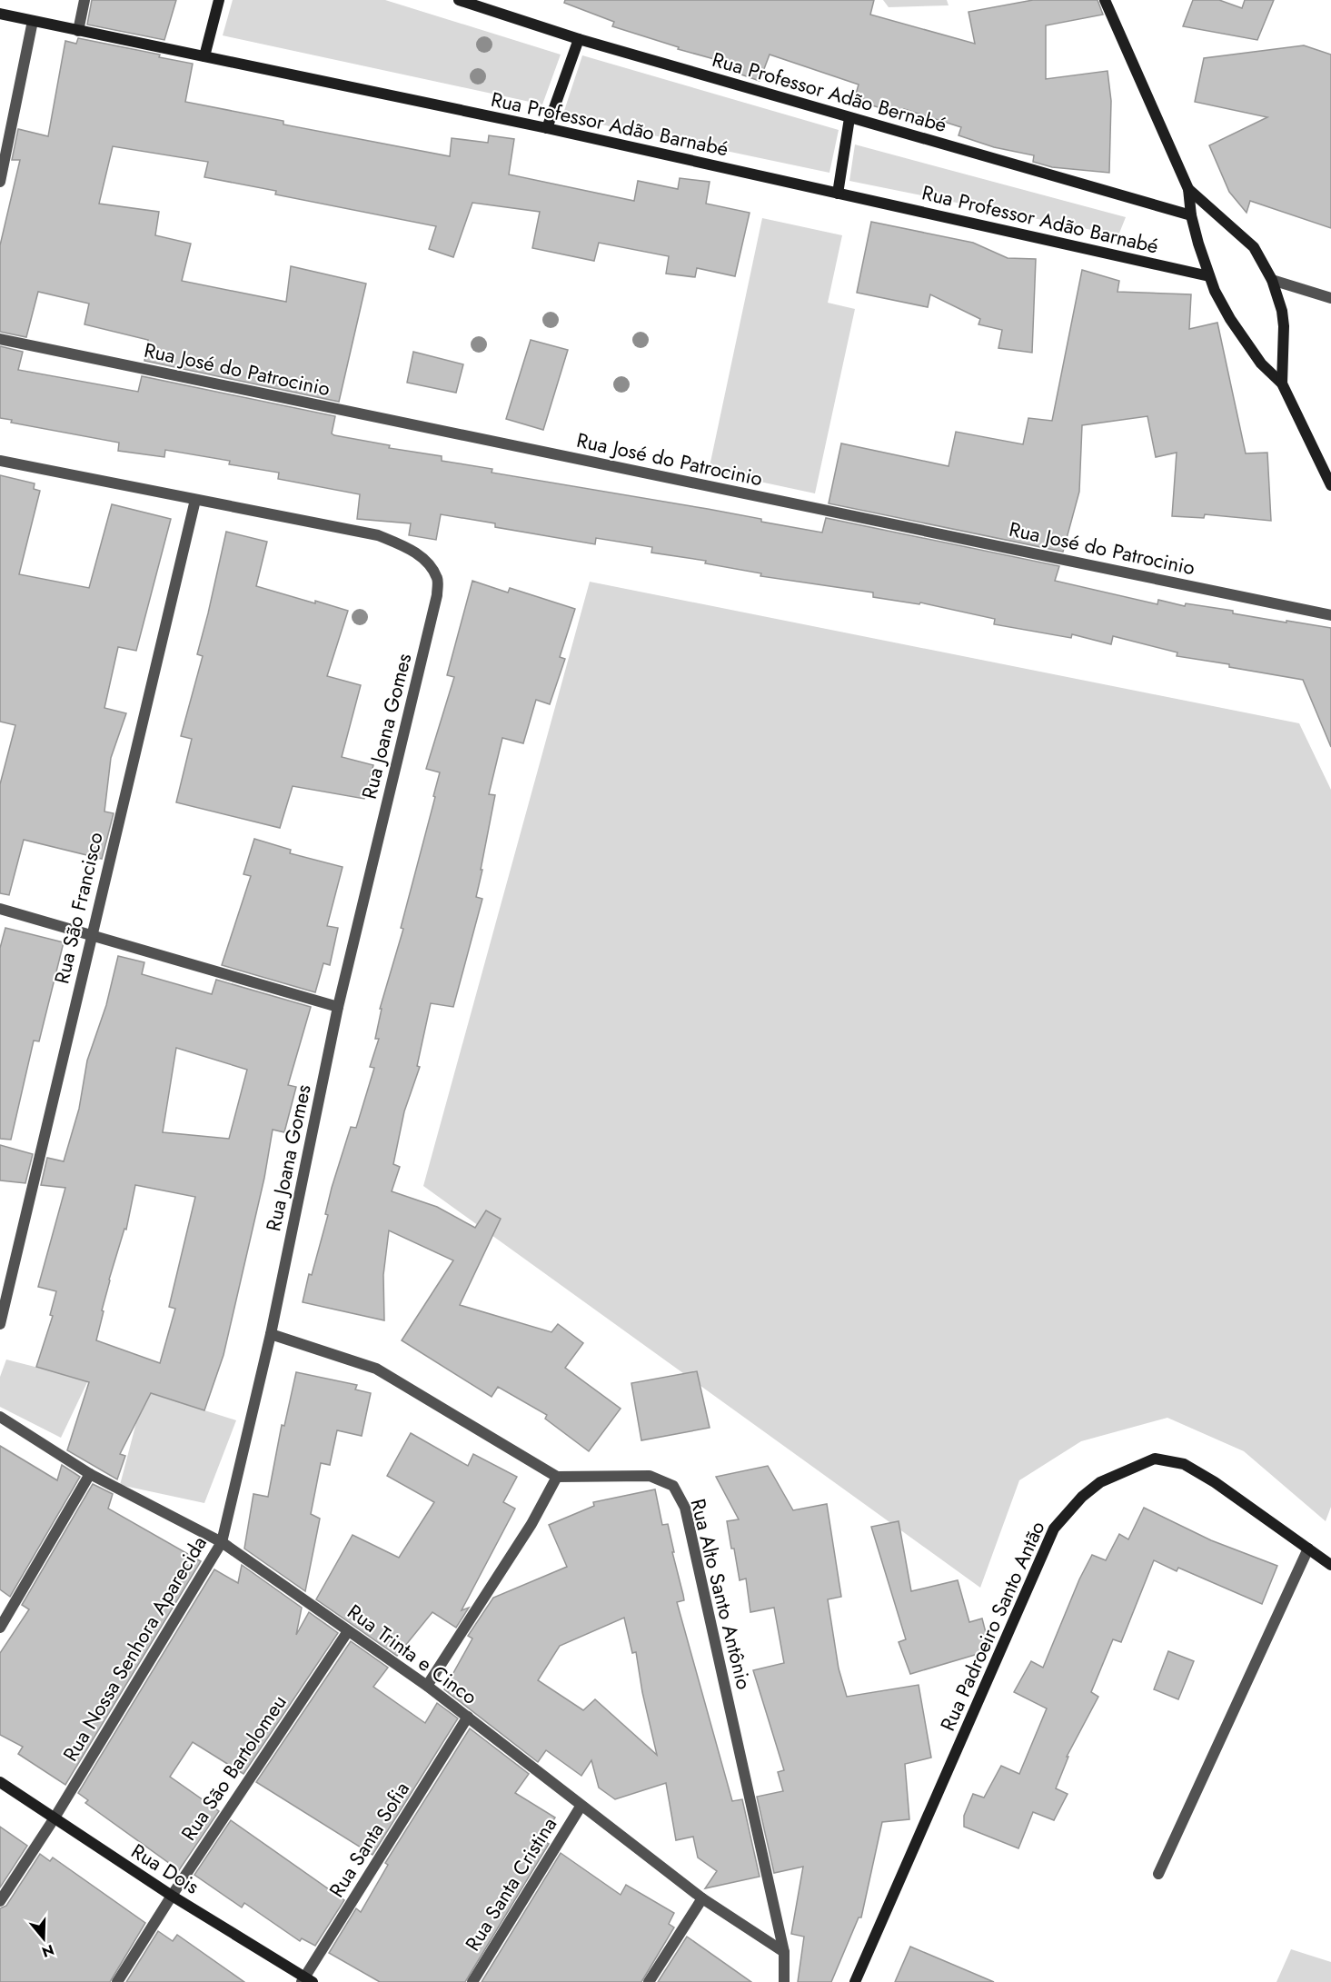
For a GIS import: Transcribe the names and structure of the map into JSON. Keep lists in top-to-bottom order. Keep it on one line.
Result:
{"streets":{"street":["Rua Professor Adão Bernabé","Rua Professor Adão Barnabé","Rua José do Patrocinio","Rua Joana Gomes","Rua São Francisco","Rua Alto Santo Antônio","Rua Padroeiro Santo Antão","Rua Nossa Senhora Aparecida","Rua Trinta e Cinco","Rua São Bartolomeu","Rua Santa Sofia","Rua Dois","Rua Santa Cristina"]},"crossings":[["Rua Joana Gomes","Rua São Francisco"],["Rua Joana Gomes","Rua Nossa Senhora Aparecida"],["Rua Alto Santo Antônio","Rua Trinta e Cinco"],["Rua Nossa Senhora Aparecida","Rua Trinta e Cinco"],["Rua Nossa Senhora Aparecida","Rua Dois"],["Rua Trinta e Cinco","Rua São Bartolomeu"],["Rua Trinta e Cinco","Rua Santa Sofia"],["Rua Trinta e Cinco","Rua Santa Cristina"],["Rua São Bartolomeu","Rua Dois"],["Rua Santa Sofia","Rua Dois"]],"north":"bottom"}
